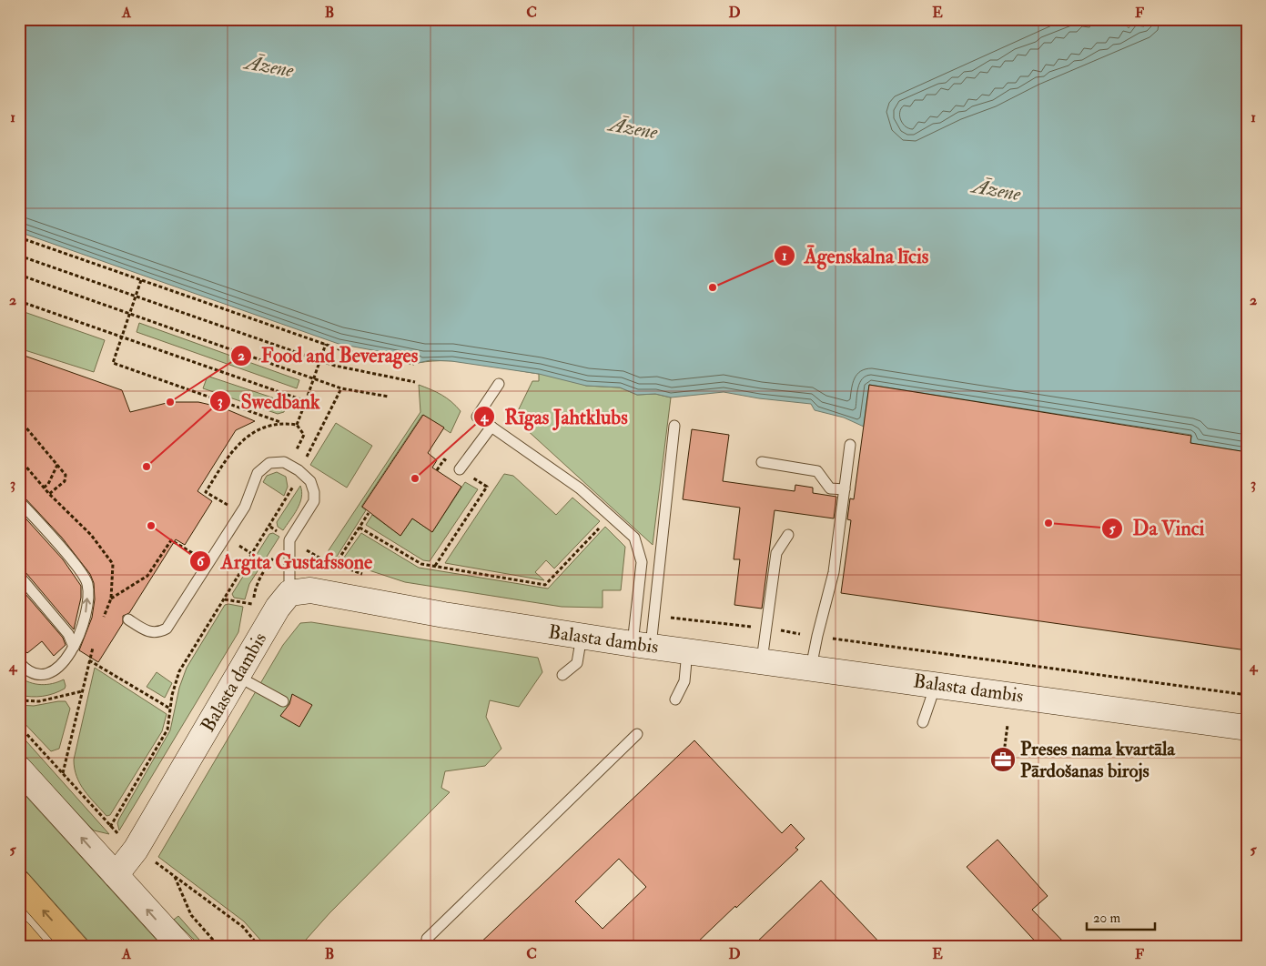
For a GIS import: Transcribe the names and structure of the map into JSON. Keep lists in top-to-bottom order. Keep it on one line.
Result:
{"streets":{"street":["Balasta dambis"]},"water":["Āzene"],"places":{"other":["Āgenskalna līcis","Food and Beverages","Swedbank","Rīgas Jahtklubs","Da Vinci","Argita Gustafssone"],"office":["Preses nama kvartāla Pārdošanas birojs"]},"scale_bar":"20 m","grid":{"columns":["A","B","C","D","E","F"],"rows":["1","2","3","4","5"]}}
